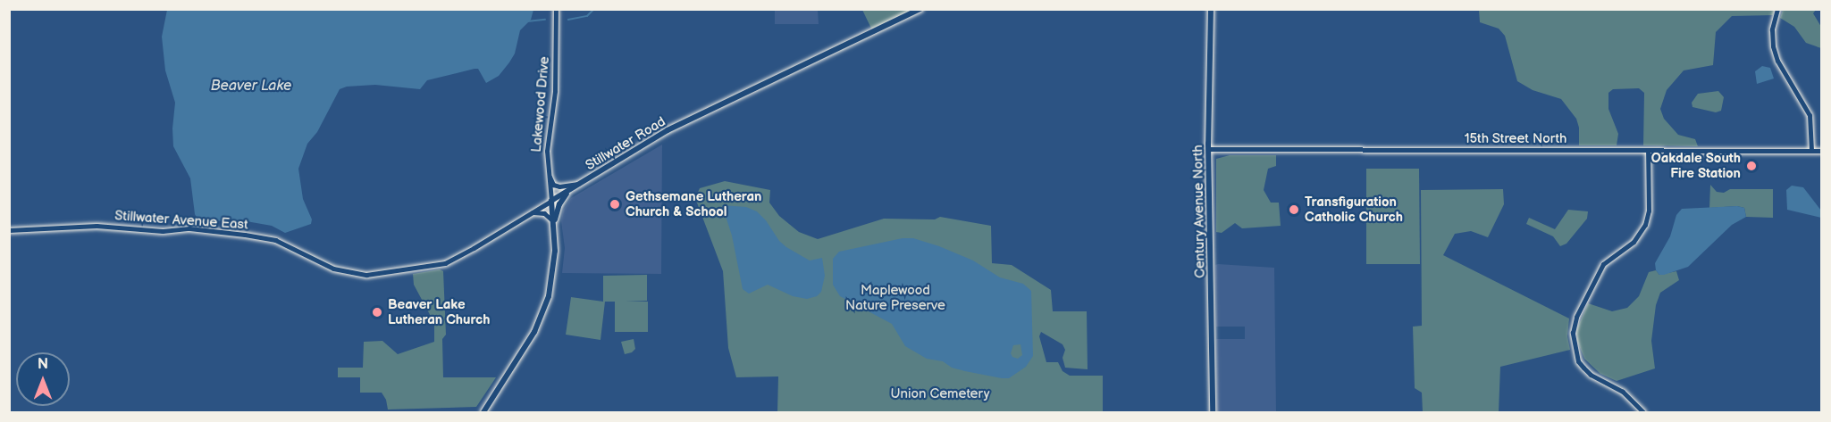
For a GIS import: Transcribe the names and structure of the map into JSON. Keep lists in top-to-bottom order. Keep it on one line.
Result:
{"streets":{"main road":["Stillwater Road","Century Avenue North"],"street":["Lakewood Drive","15th Street North","Stillwater Avenue East"]},"crossings":[["Lakewood Drive","Stillwater Road"],["Lakewood Drive","Stillwater Avenue East"],["15th Street North","Century Avenue North"],["Stillwater Road","Stillwater Avenue East"]],"water":["Beaver Lake"],"parks":["Maplewood Nature Preserve","Union Cemetery"],"places":["Oakdale South Fire Station","Gethsemane Lutheran Church & School","Transfiguration Catholic Church","Beaver Lake Lutheran Church"],"north":"top"}
